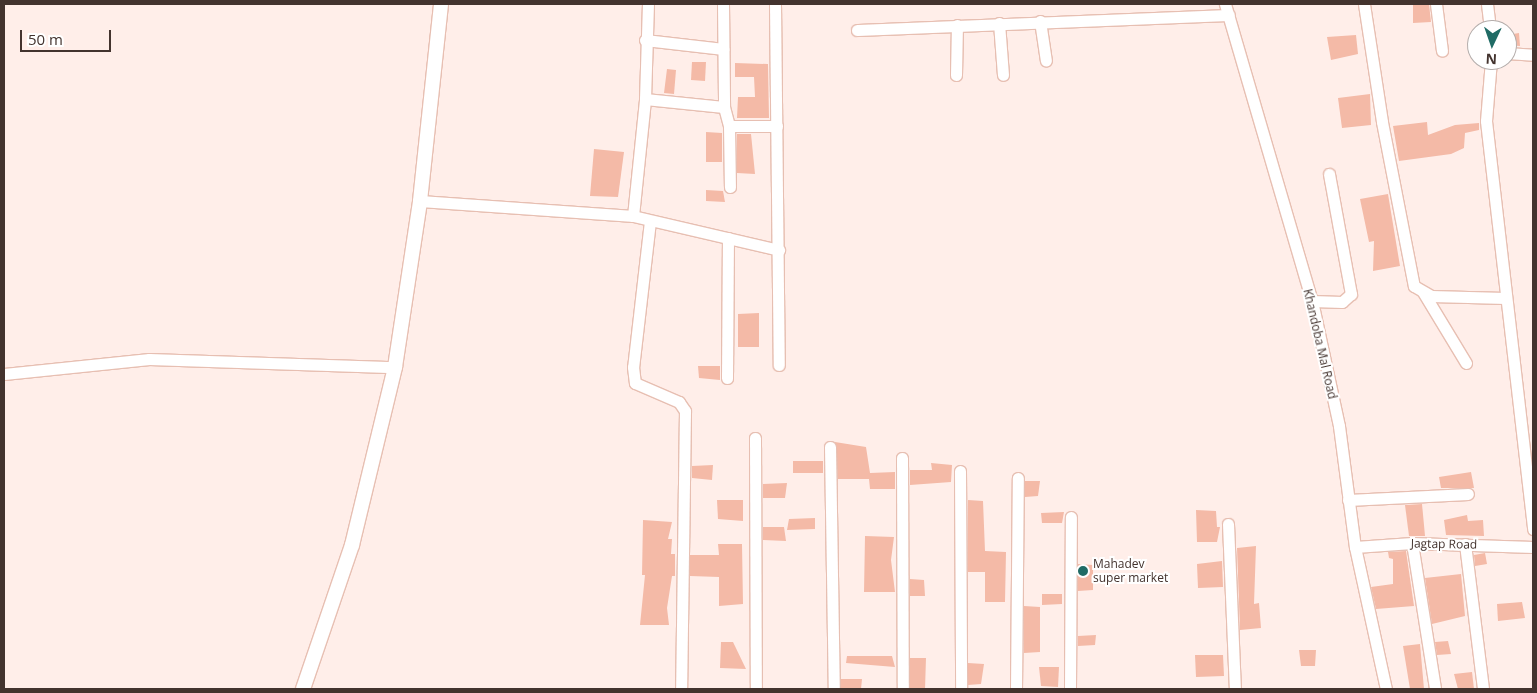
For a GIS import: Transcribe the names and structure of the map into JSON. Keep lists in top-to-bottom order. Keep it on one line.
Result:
{"streets":{"street":["Khandoba Mal Road","Jagtap Road"]},"crossings":[["Khandoba Mal Road","Jagtap Road"]],"places":["Mahadev super market"],"scale_bar":"50 m","north":"bottom"}
